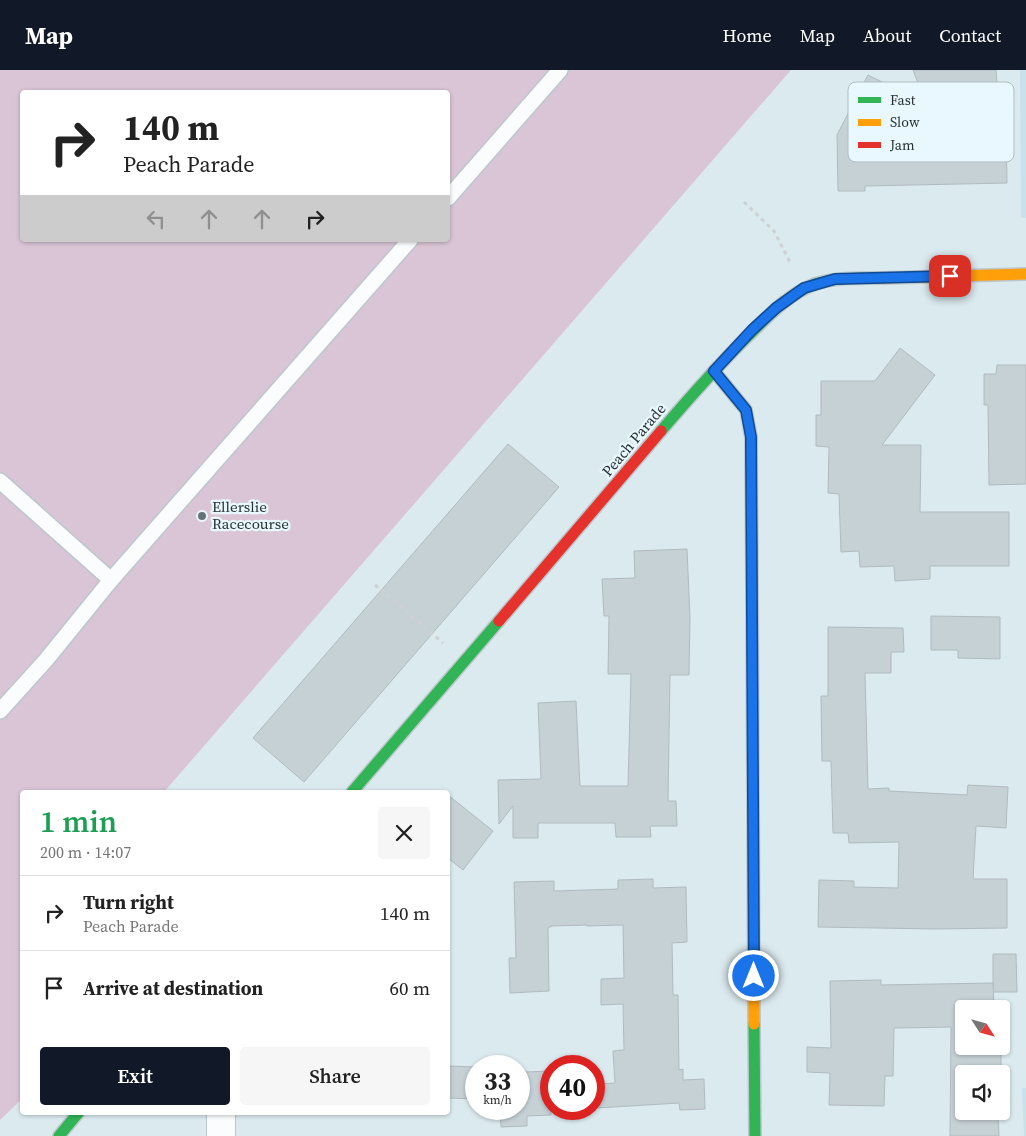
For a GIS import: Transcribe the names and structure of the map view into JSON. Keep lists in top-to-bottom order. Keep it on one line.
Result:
{"streets":{"main road":["Peach Parade"]},"places":["Ellerslie Racecourse"],"legend":["Fast","Slow","Jam"],"north":"bottom right","page":{"header":"Map","nav":["Home","Map","About","Contact"],"turn":["140 m","Peach Parade"],"heading":["1 min","200 m · 14:07"],"list":[{"name":"Turn right","note":"Peach Parade","value":"140 m"},{"name":"Arrive at destination","value":"60 m"}],"buttons":["Exit","Share"],"speed":"33 km/h","limit":"40"}}
